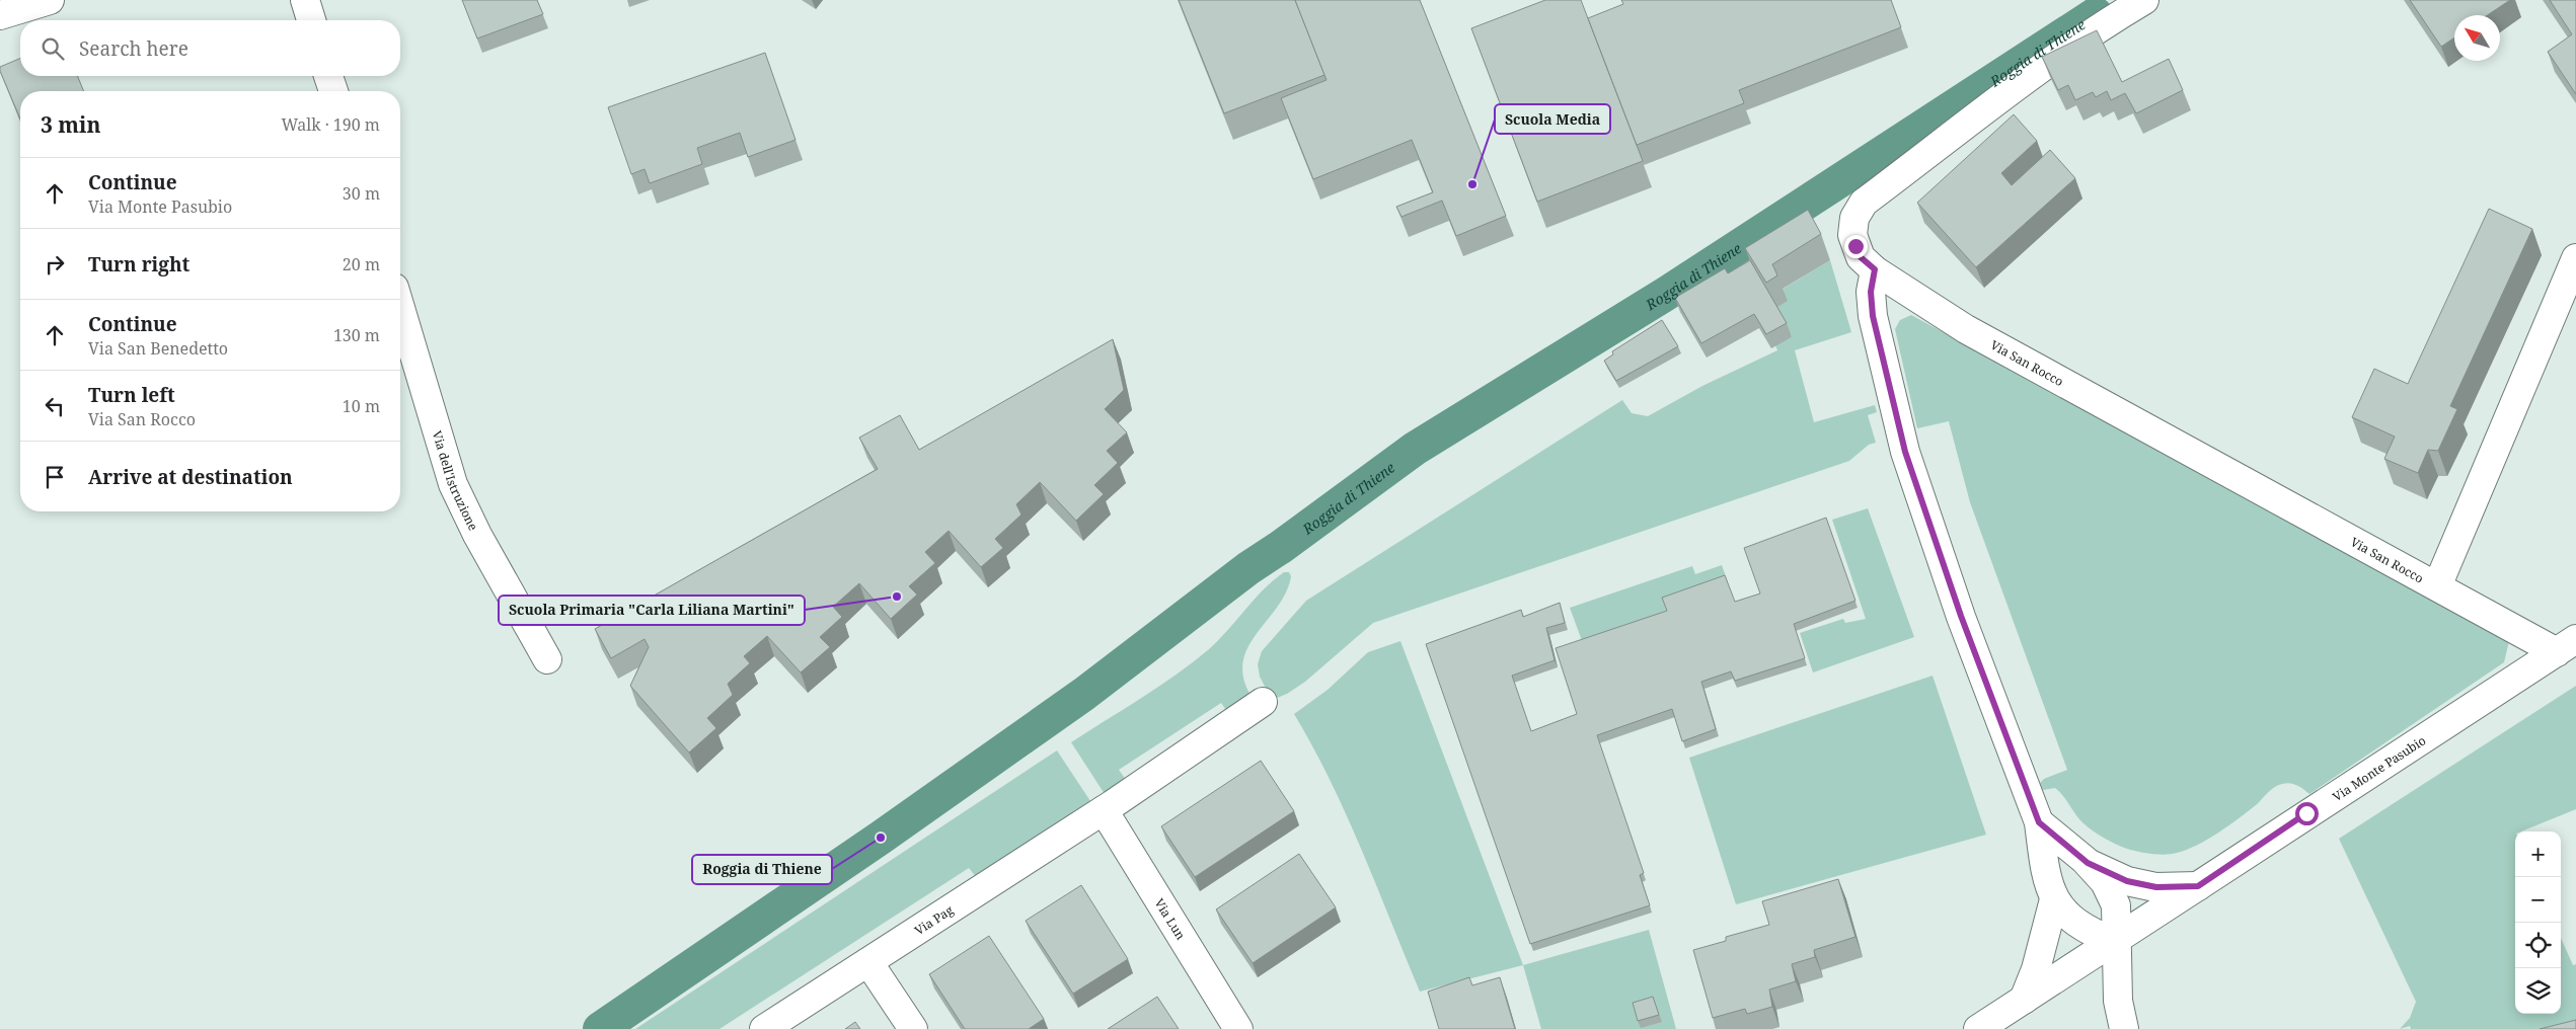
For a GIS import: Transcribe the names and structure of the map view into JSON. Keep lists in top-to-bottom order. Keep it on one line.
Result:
{"streets":{"street":["Via San Rocco","Via dell'Istruzione","Via Monte Pasubio","Via Pag","Via Lun"]},"crossings":[["Via San Rocco","Via Monte Pasubio"],["Via Pag","Via Lun"]],"water":["Roggia di Thiene"],"places":["Scuola Media","Scuola Primaria \"Carla Liliana Martini\"","Roggia di Thiene"],"north":"top left","page":{"search":"Search here","heading":["3 min","Walk · 190 m"],"list":[["Continue","Via Monte Pasubio","30 m"],["Turn right","20 m"],["Continue","Via San Benedetto","130 m"],["Turn left","Via San Rocco","10 m"],"Arrive at destination"],"map_buttons":["+","−"]}}
